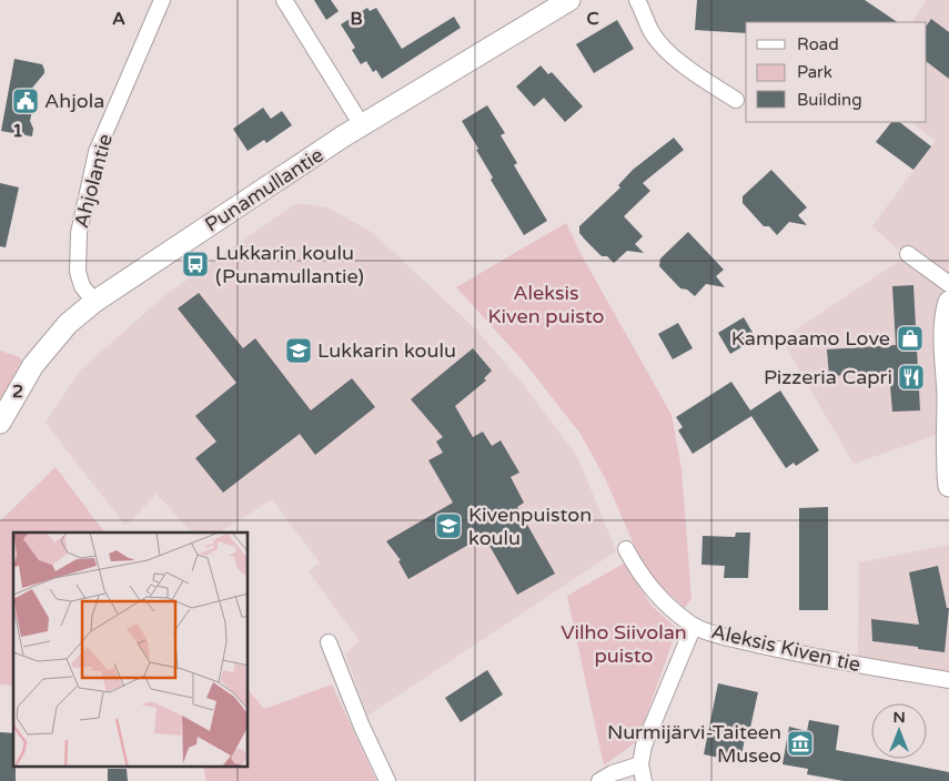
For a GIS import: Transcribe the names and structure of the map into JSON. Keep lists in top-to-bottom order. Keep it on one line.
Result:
{"streets":{"street":["Ahjolantie","Punamullantie","Aleksis Kiven tie"]},"crossings":[["Ahjolantie","Punamullantie"]],"parks":["Aleksis Kiven puisto","Vilho Siivolan puisto"],"places":{"public building":["Ahjola"],"bus stop":["Lukkarin koulu (Punamullantie)"],"shop":["Kampaamo Love"],"school or university":["Lukkarin koulu","Kivenpuiston koulu"],"restaurant":["Pizzeria Capri"],"museum":["Nurmijärvi-Taiteen Museo"]},"legend":["Road","Park","Building"],"north":"top","grid":{"columns":["A","B","C"],"rows":["1","2"]}}
